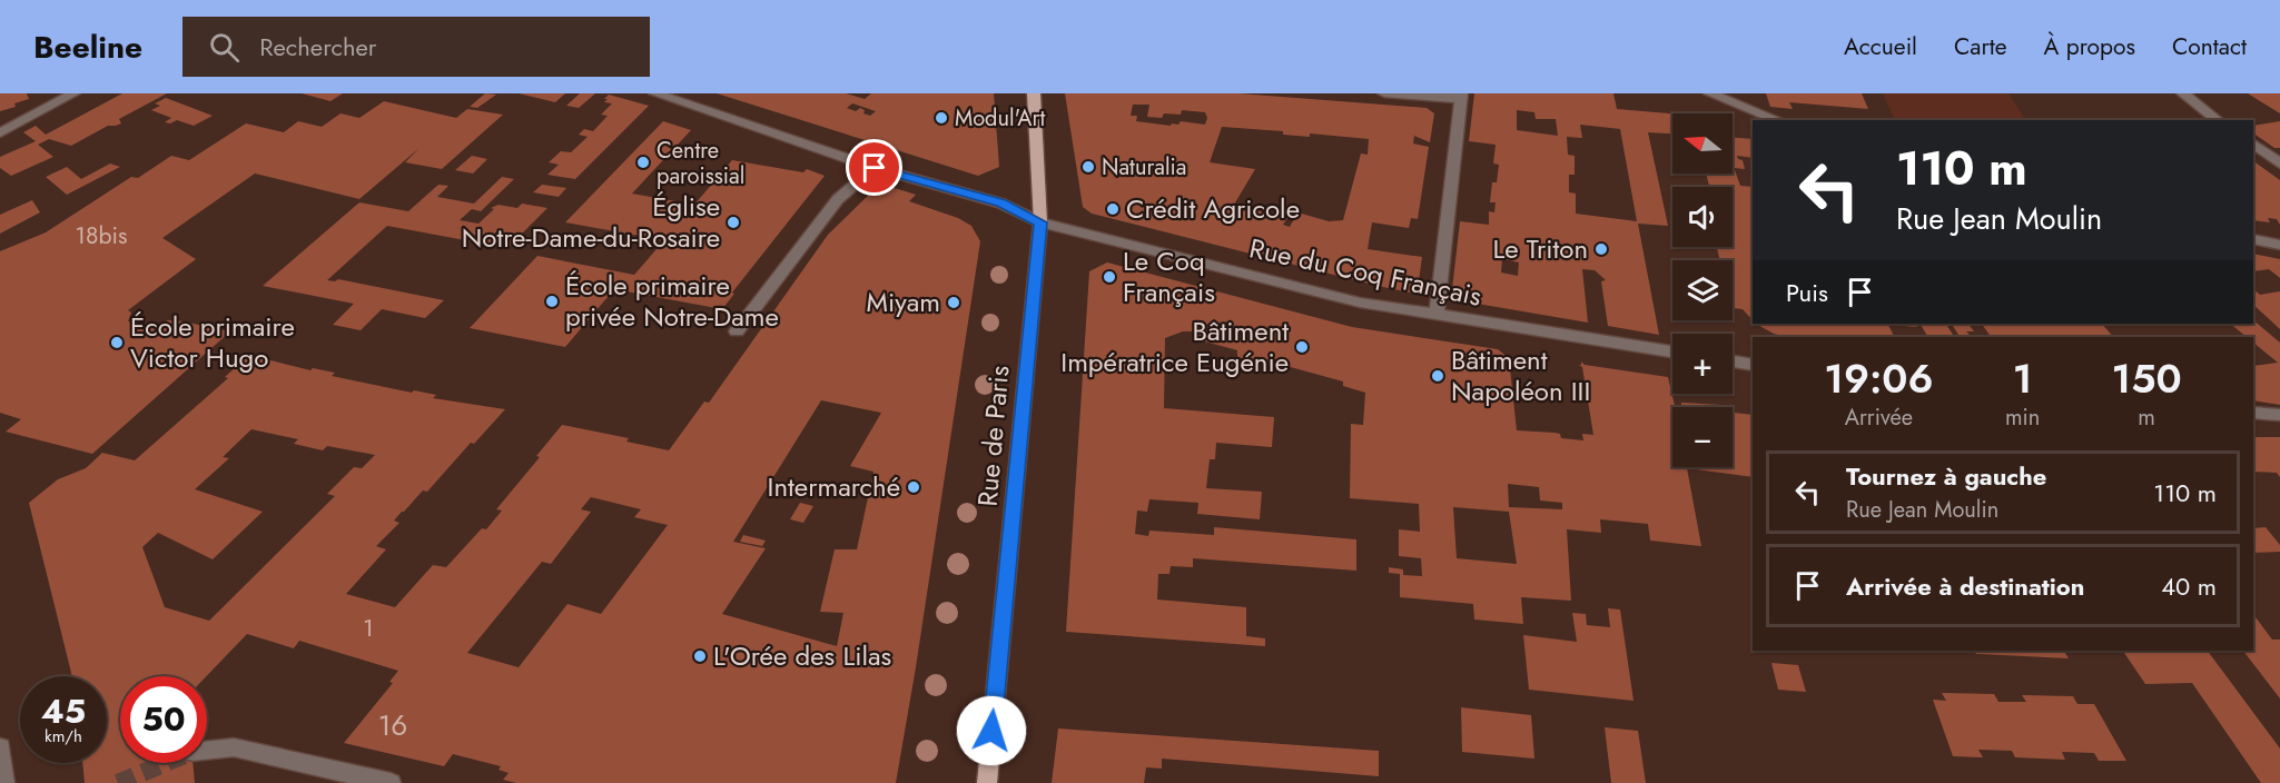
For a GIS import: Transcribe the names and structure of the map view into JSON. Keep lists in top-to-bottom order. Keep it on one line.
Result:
{"streets":{"main road":["Rue de Paris"],"street":["Rue du Coq Français"]},"crossings":[["Rue du Coq Français","Rue de Paris"]],"places":["Modul'Art","Centre paroissial","Naturalia","Crédit Agricole","Église Notre-Dame-du-Rosaire","Le Triton","Le Coq Français","École primaire privée Notre-Dame","Miyam","École primaire Victor Hugo","Bâtiment Impératrice Eugénie","Bâtiment Napoléon III","Intermarché","L'Orée des Lilas"],"house_numbers":["18bis","1","16"],"north":"left","page":{"header":"Beeline","search":"Rechercher","nav":["Accueil","Carte","À propos","Contact"],"map_buttons":["+","−"],"turn":["110 m","Rue Jean Moulin"],"then":"Puis","eta":["19:06","Arrivée","1","min","150","m"],"list":[{"name":"Tournez à gauche","note":"Rue Jean Moulin","value":"110 m"},{"name":"Arrivée à destination","value":"40 m"}],"speed":"45 km/h","limit":"50"}}
